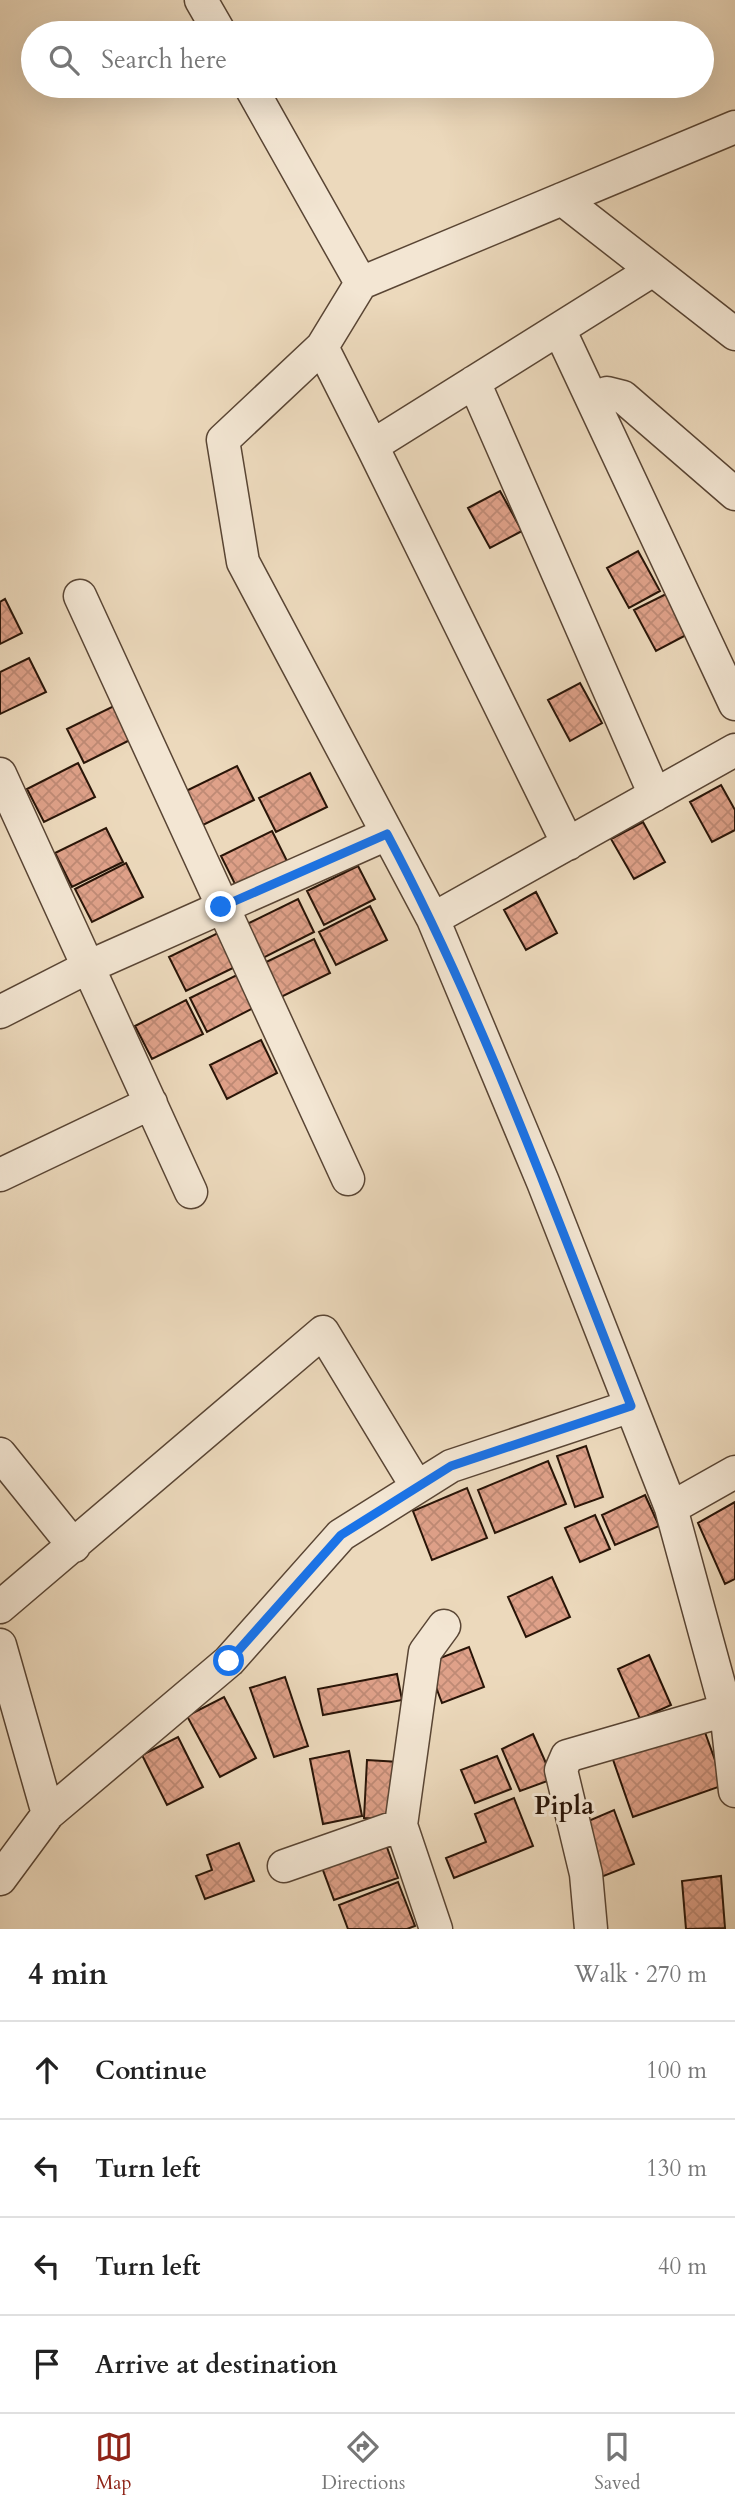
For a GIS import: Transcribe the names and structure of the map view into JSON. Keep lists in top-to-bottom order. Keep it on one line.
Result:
{"districts":["Pipla"],"page":{"search":"Search here","heading":["4 min","Walk · 270 m"],"list":[["Continue","100 m"],["Turn left","130 m"],["Turn left","40 m"],"Arrive at destination"],"nav":["Map","Directions","Saved"]}}
